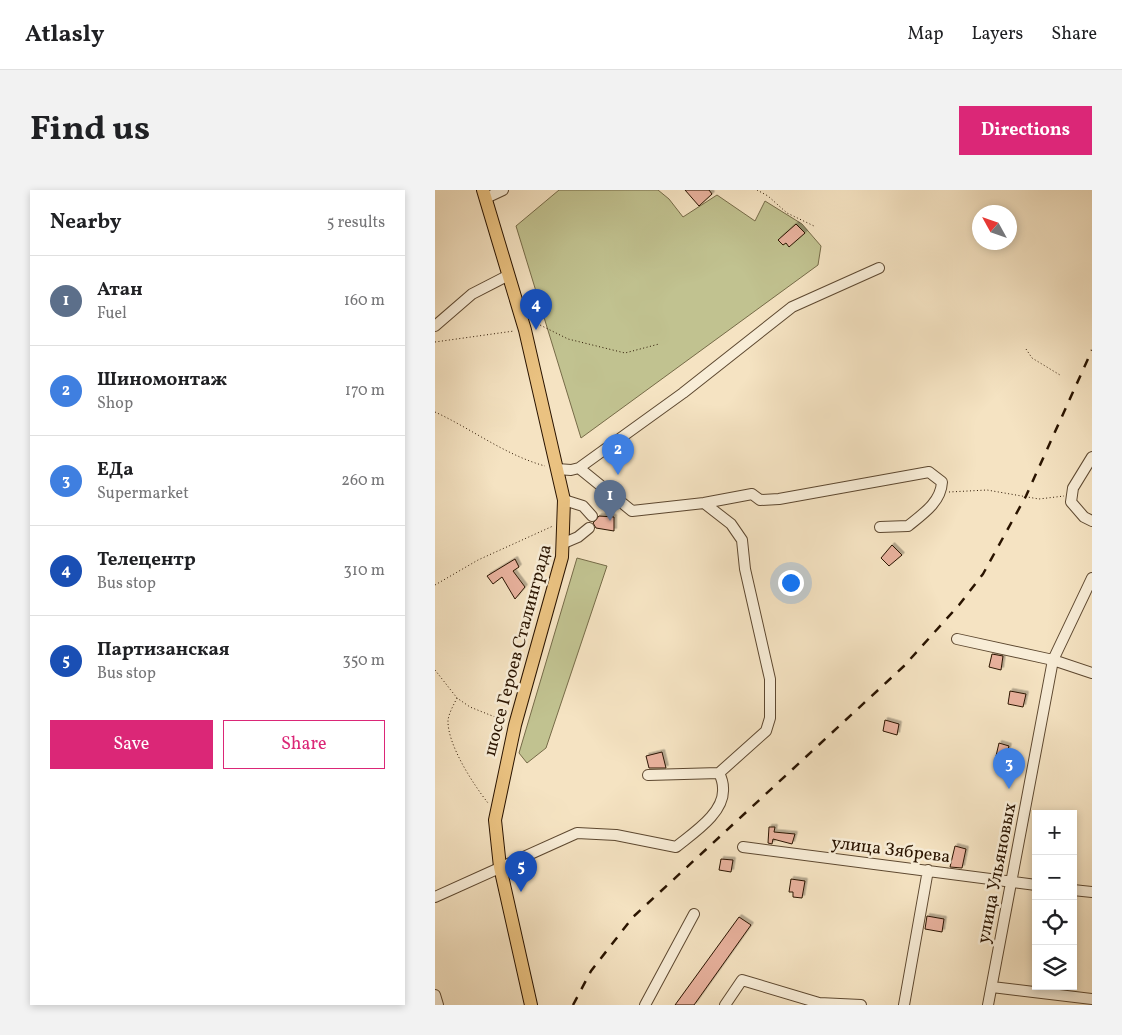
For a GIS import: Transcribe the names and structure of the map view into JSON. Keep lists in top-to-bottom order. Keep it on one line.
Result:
{"streets":{"main road":["шоссе Героев Сталинграда"],"street":["улица Зябрева","улица Ульяновых"]},"crossings":[["улица Зябрева","улица Ульяновых"]],"north":"top left","page":{"header":"Atlasly","nav":["Map","Layers","Share"],"title":"Find us","buttons":["Directions",["Save","Share"]],"heading":["Nearby","5 results"],"list":[{"mark":"1","name":"Атан","note":"Fuel","value":"160 m"},{"mark":"2","name":"Шиномонтаж","note":"Shop","value":"170 m"},{"mark":"3","name":"ЕДа","note":"Supermarket","value":"260 m"},{"mark":"4","name":"Телецентр","note":"Bus stop","value":"310 m"},{"mark":"5","name":"Партизанская","note":"Bus stop","value":"350 m"}],"pins":["4","2","1","3","5"],"map_buttons":["+","−"]}}
